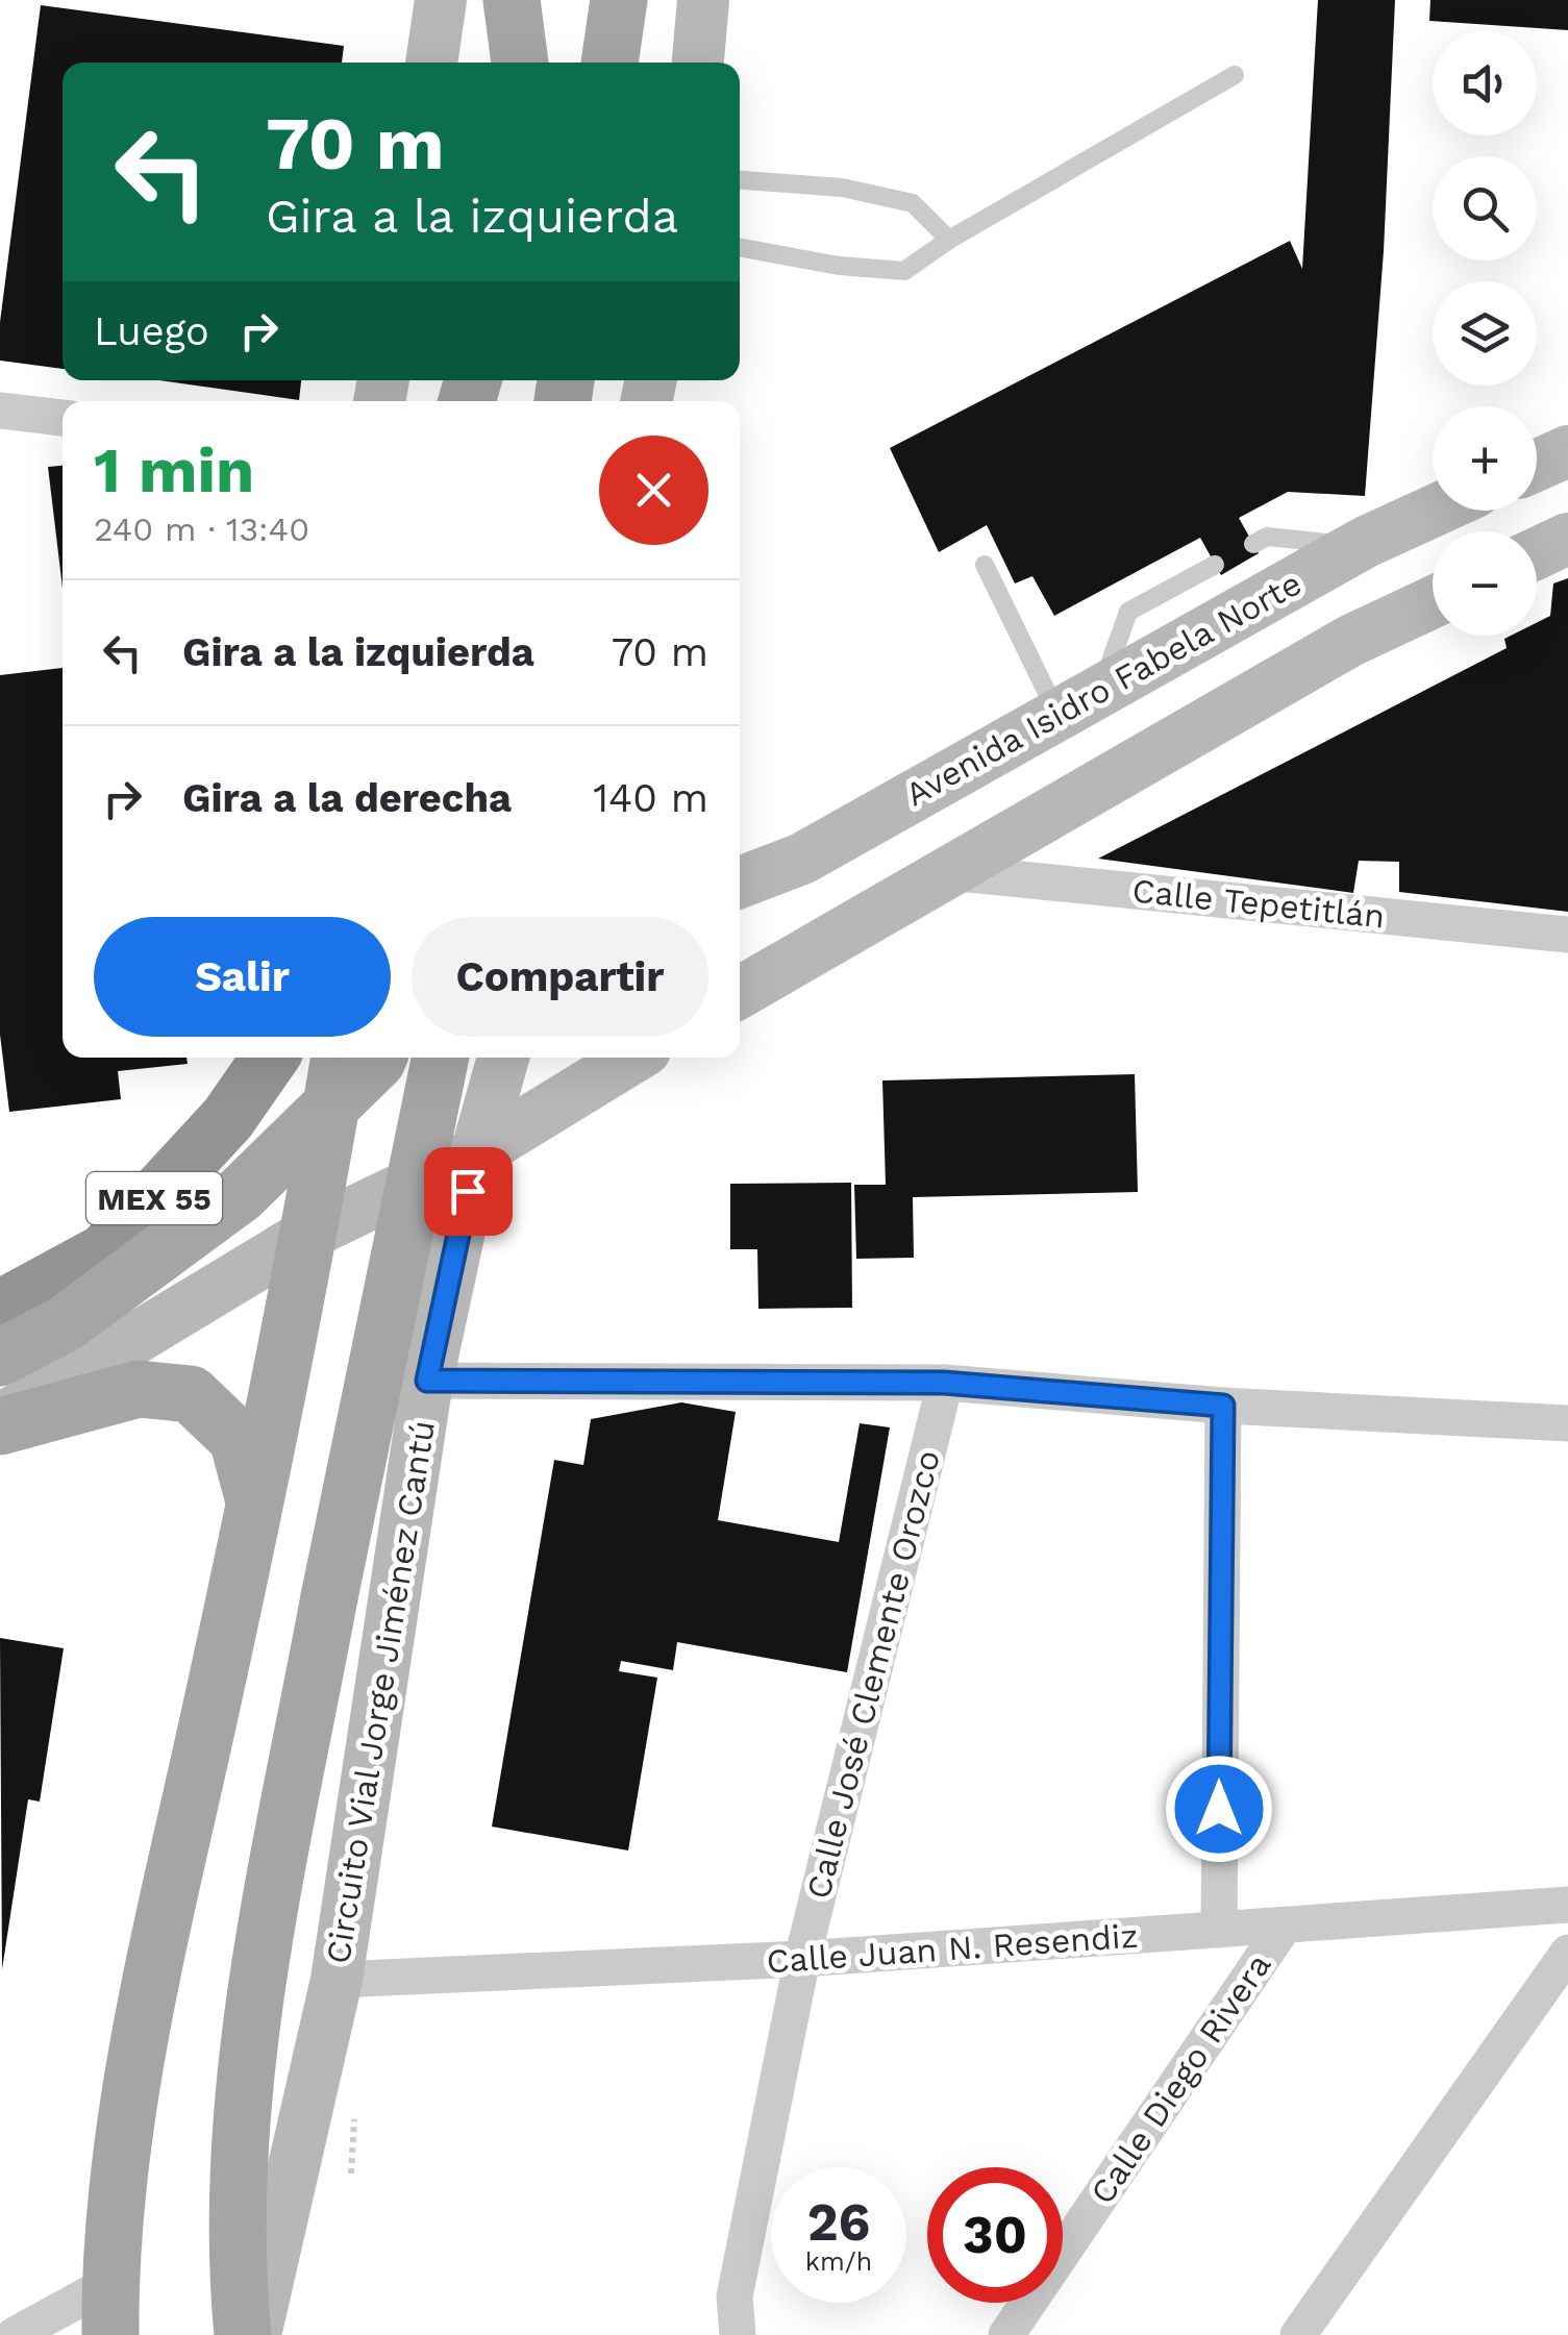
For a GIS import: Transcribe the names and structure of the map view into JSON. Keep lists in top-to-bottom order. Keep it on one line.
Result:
{"streets":{"highway":["MEX 55"],"main road":["Avenida Isidro Fabela Norte","Circuito Vial Jorge Jiménez Cantú"],"street":["Calle Tepetitlán","Calle José Clemente Orozco","Calle Juan N. Resendiz","Calle Diego Rivera"]},"crossings":[["Calle José Clemente Orozco","Calle Juan N. Resendiz"],["Circuito Vial Jorge Jiménez Cantú","Calle Juan N. Resendiz"],["Calle Juan N. Resendiz","Calle Diego Rivera"]],"page":{"map_buttons":["+","−"],"turn":["70 m","Gira a la izquierda"],"then":"Luego","heading":["1 min","240 m · 13:40"],"list":[{"name":"Gira a la izquierda","value":"70 m"},{"name":"Gira a la derecha","value":"140 m"}],"buttons":["Salir","Compartir"],"speed":"26 km/h","limit":"30"}}
